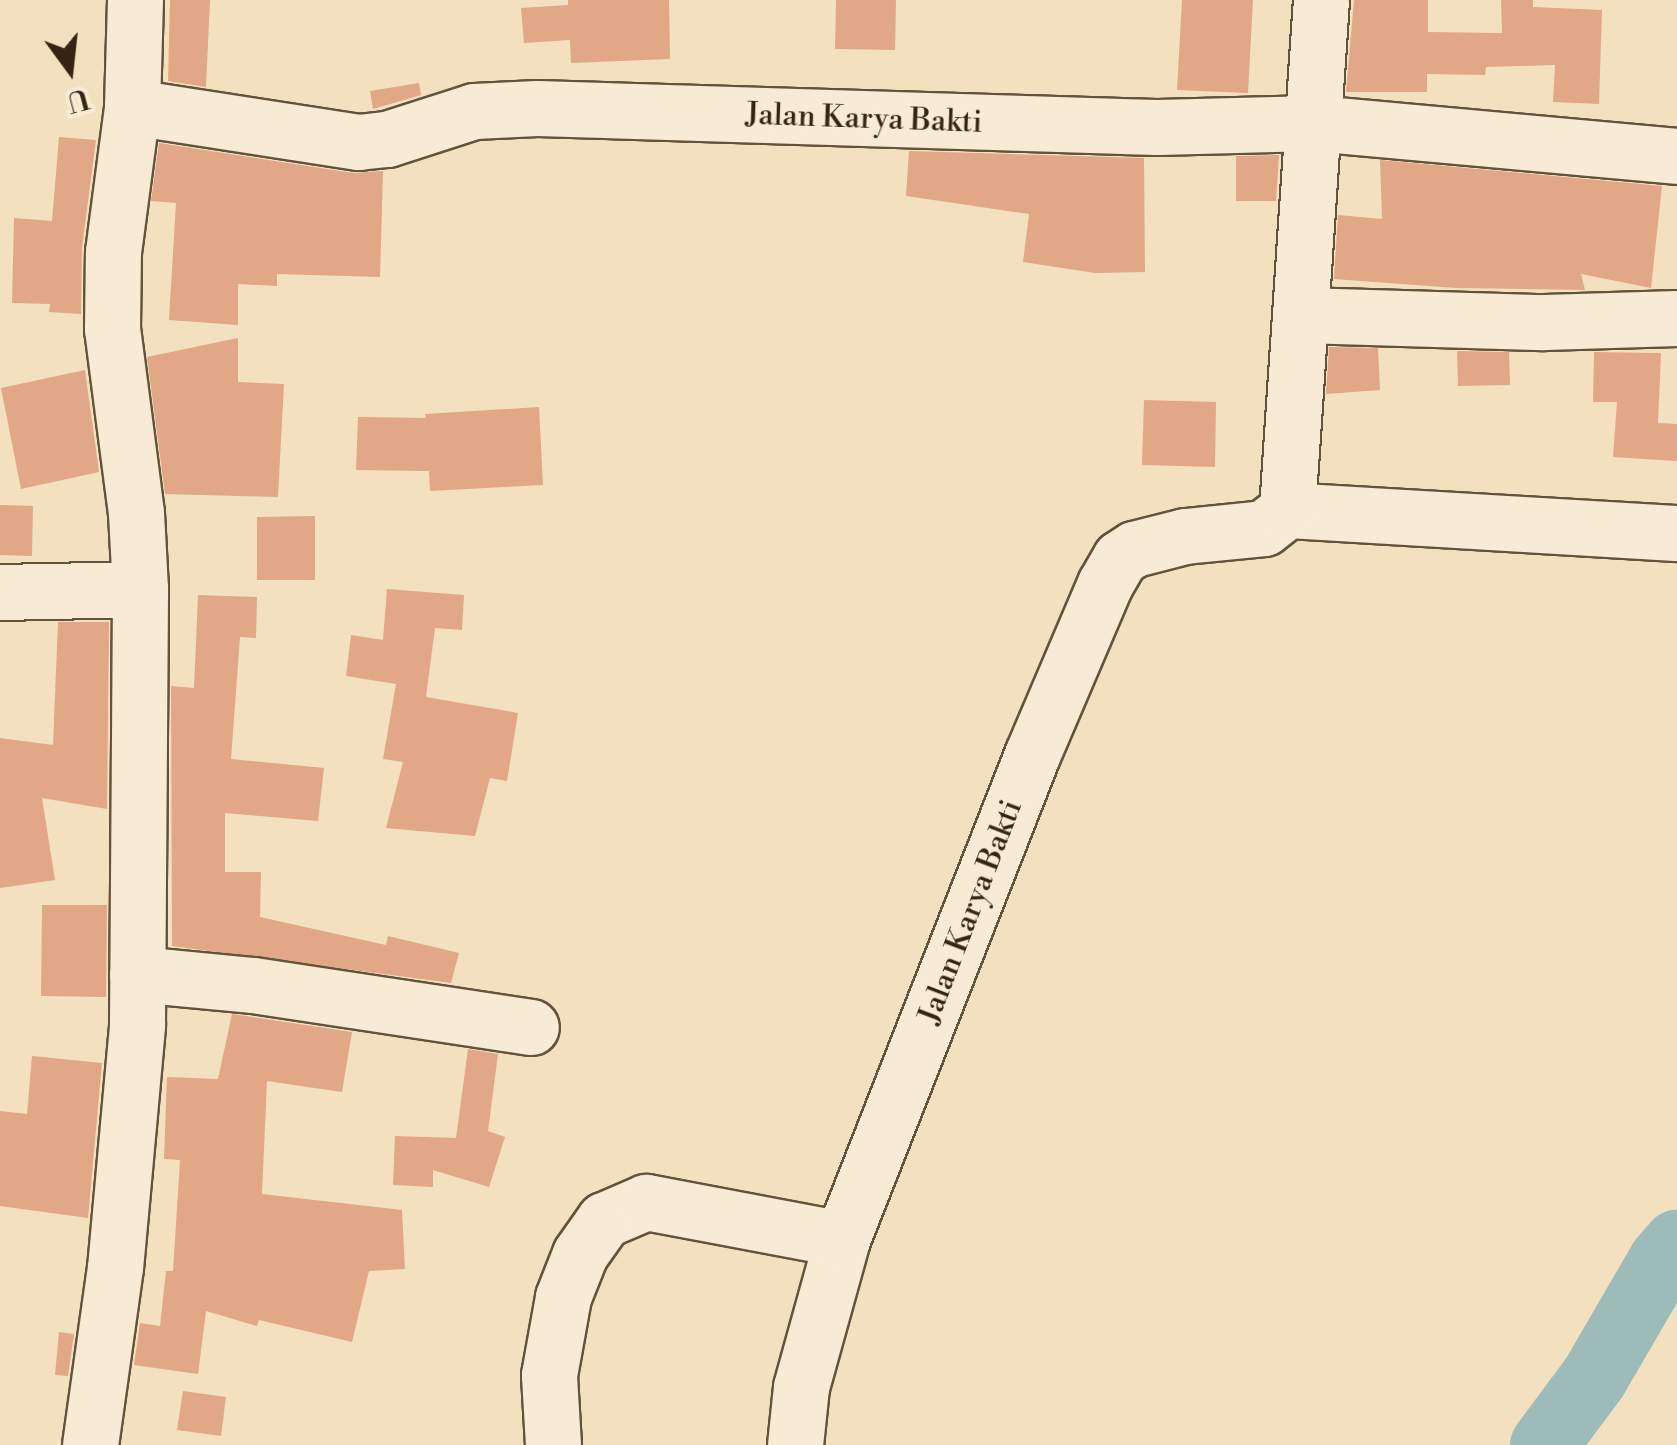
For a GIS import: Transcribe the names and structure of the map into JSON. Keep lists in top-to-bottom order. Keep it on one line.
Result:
{"streets":{"street":["Jalan Karya Bakti"]},"north":"bottom"}
